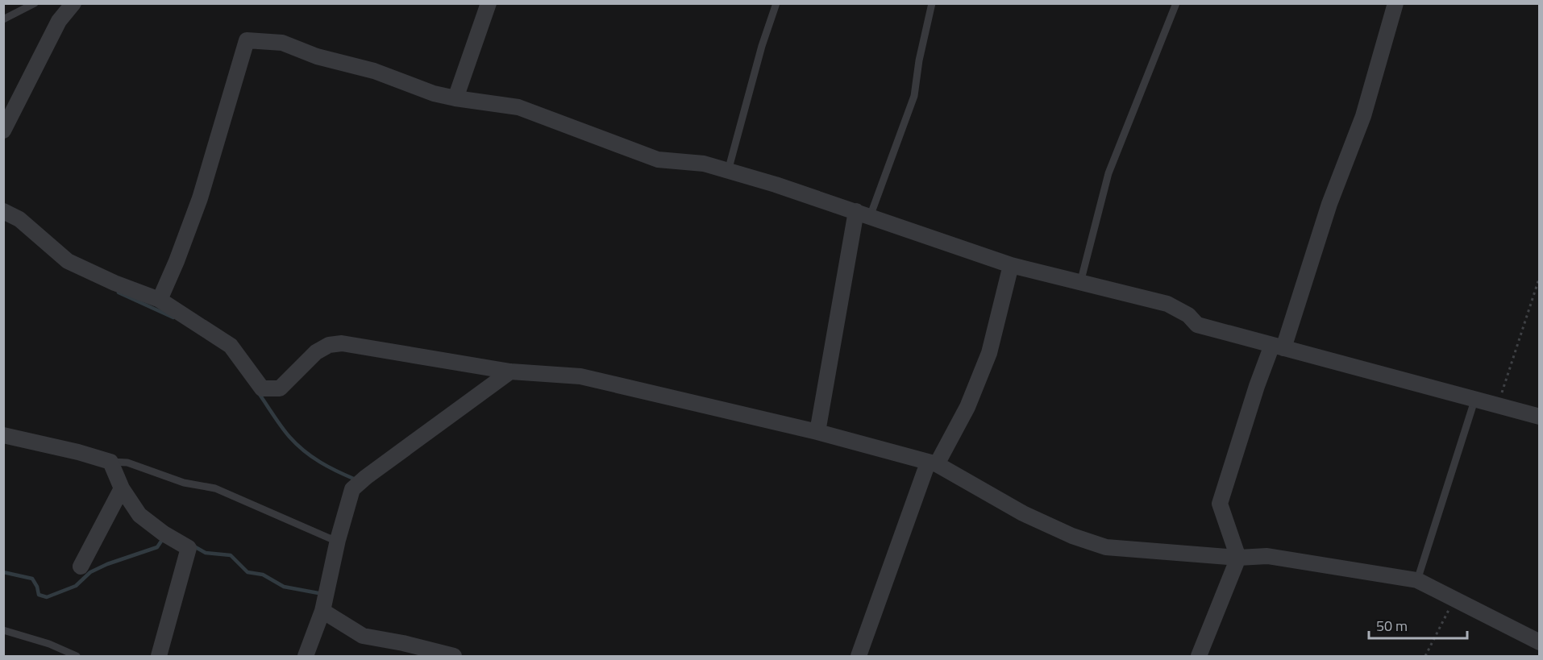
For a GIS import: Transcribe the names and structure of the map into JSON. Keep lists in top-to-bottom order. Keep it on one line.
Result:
{"scale_bar":"50 m"}
